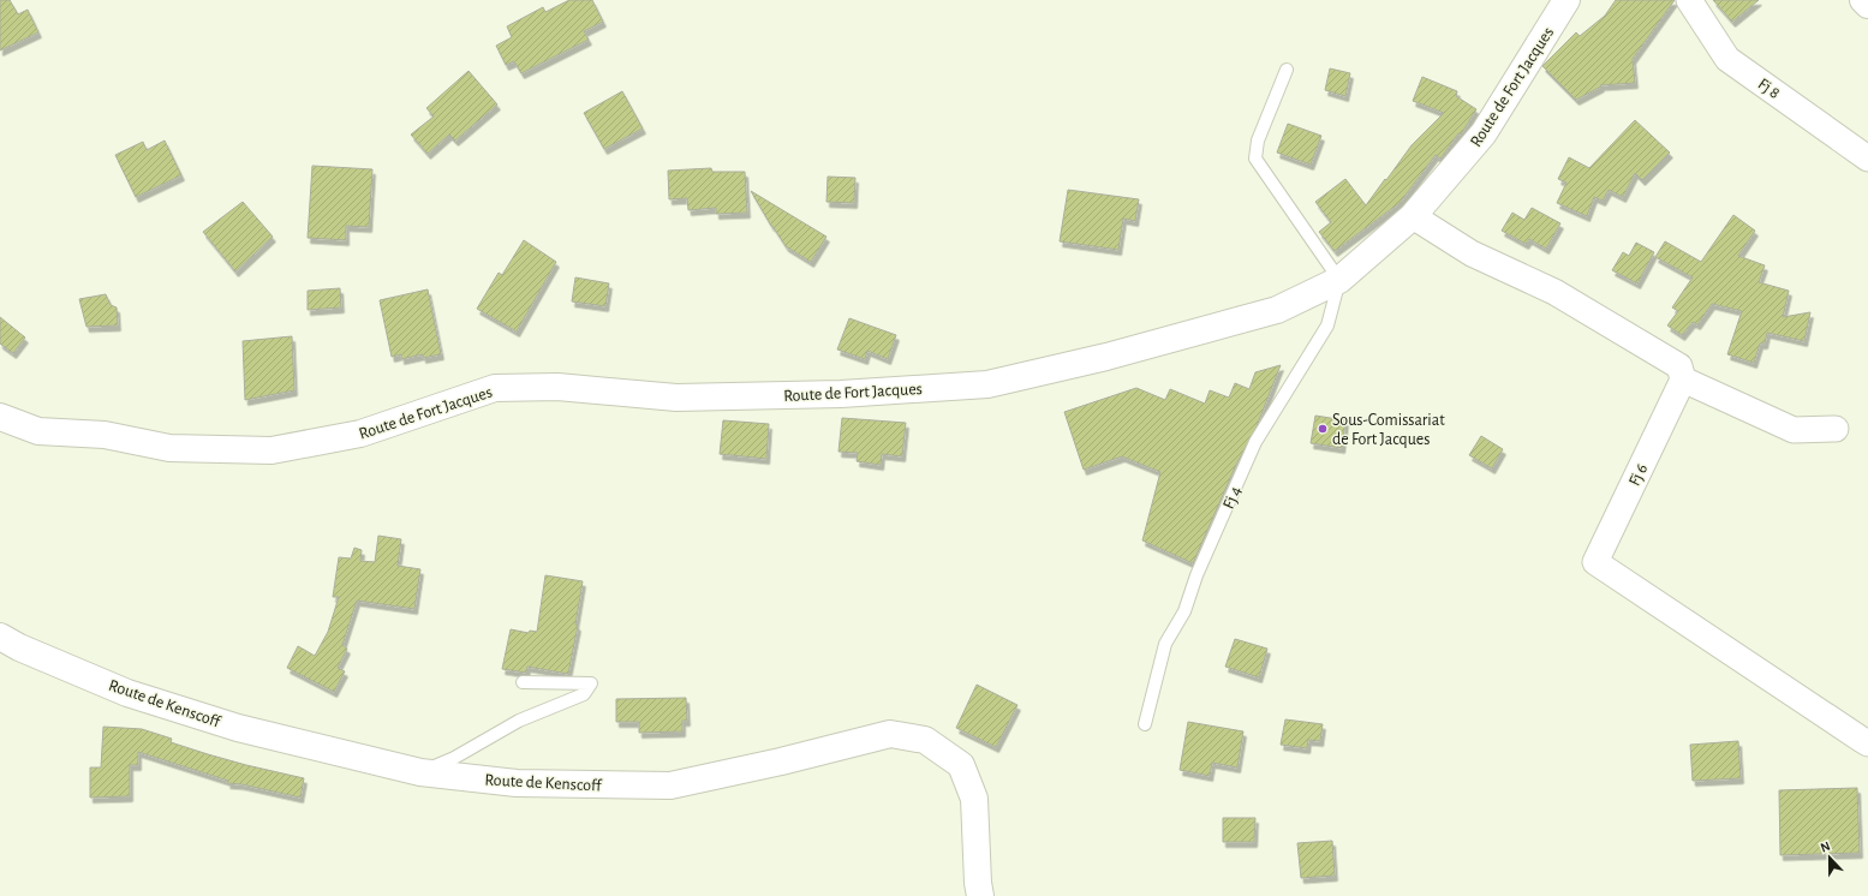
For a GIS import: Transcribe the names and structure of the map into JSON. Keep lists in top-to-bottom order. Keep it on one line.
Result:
{"streets":{"street":["Route de Fort Jacques","Fj 8","Fj 6","Route de Kenscoff"],"lane":["Fj 4"]},"crossings":[["Route de Fort Jacques","Fj 4"]],"places":["Sous-Comissariat de Fort Jacques"],"north":"top"}
